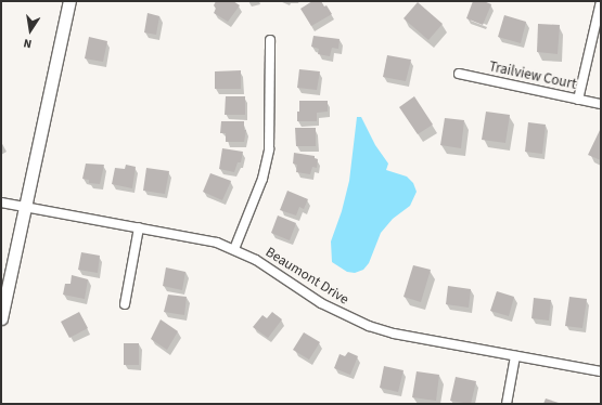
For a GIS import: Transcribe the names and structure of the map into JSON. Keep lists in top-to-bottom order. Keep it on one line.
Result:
{"streets":{"street":["Trailview Court","Beaumont Drive"]},"north":"bottom"}
